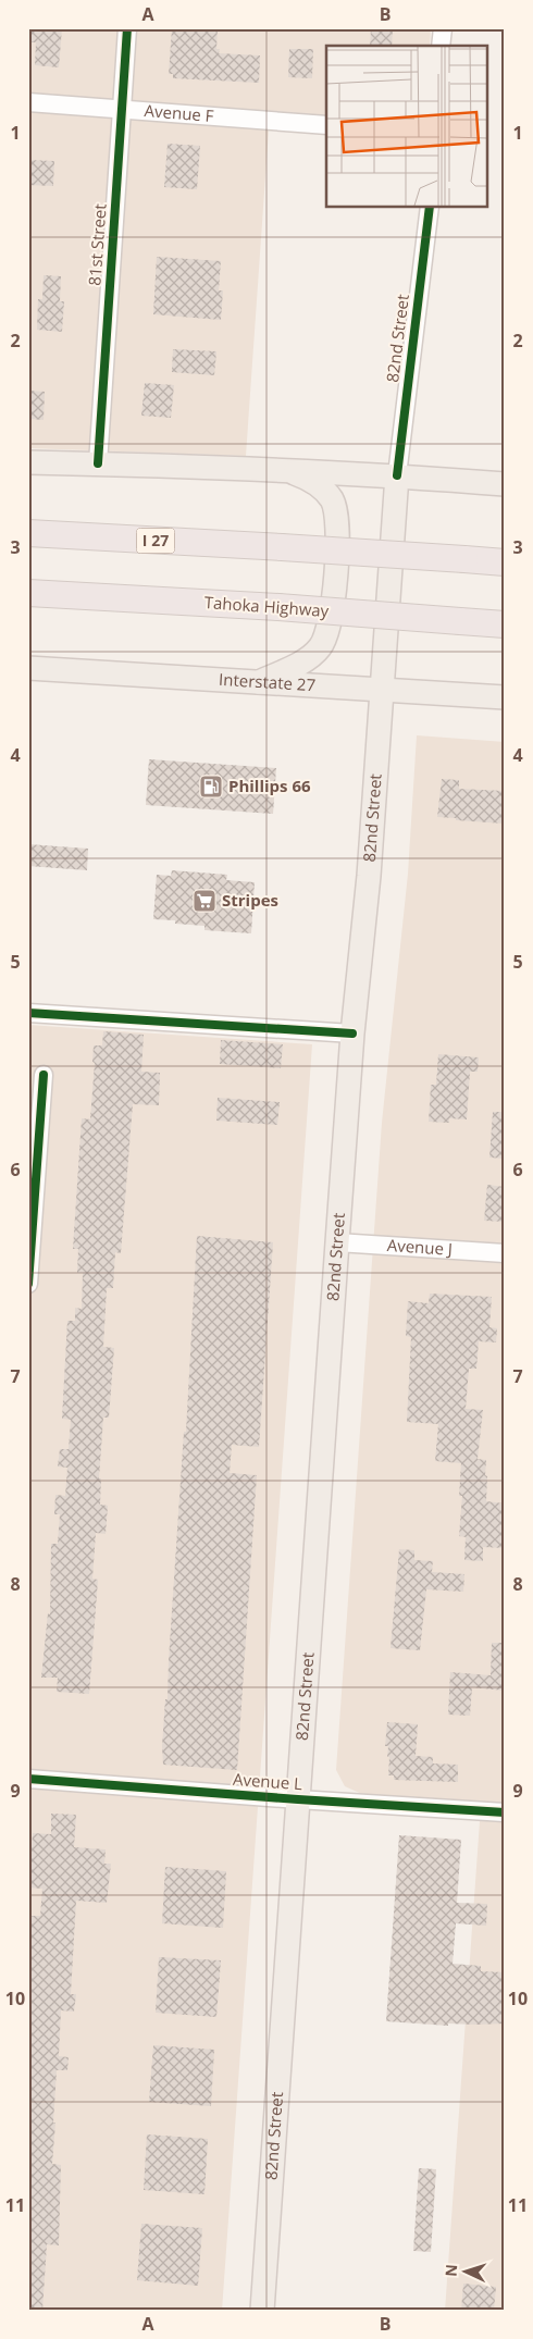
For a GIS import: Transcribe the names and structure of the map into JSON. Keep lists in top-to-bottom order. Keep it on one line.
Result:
{"streets":{"highway":["I 27","Tahoka Highway"],"main road":["82nd Street","Interstate 27"],"street":["Avenue F","81st Street","Avenue J","Avenue L"]},"crossings":[["Avenue F","81st Street"],["82nd Street","Interstate 27"],["82nd Street","Avenue J"],["82nd Street","Avenue L"]],"places":{"fuel station":["Phillips 66"],"supermarket":["Stripes"]},"north":"left","grid":{"columns":["A","B"],"rows":["1","2","3","4","5","6","7","8","9","10","11"]}}
